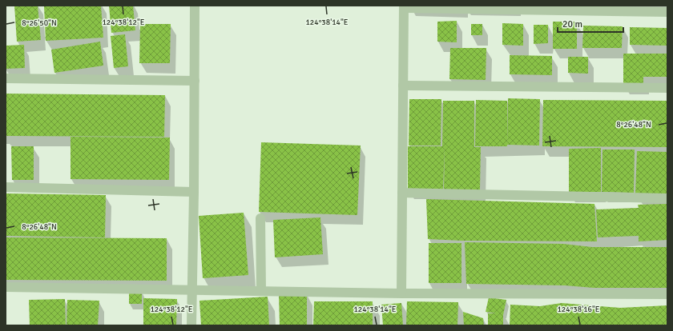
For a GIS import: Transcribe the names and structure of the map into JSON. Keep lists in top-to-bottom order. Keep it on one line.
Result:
{"scale_bar":"20 m","coordinates":["124°38'12\"E","124°38'14\"E","8°26'50\"N","8°26'48\"N","124°38'16\"E"]}
